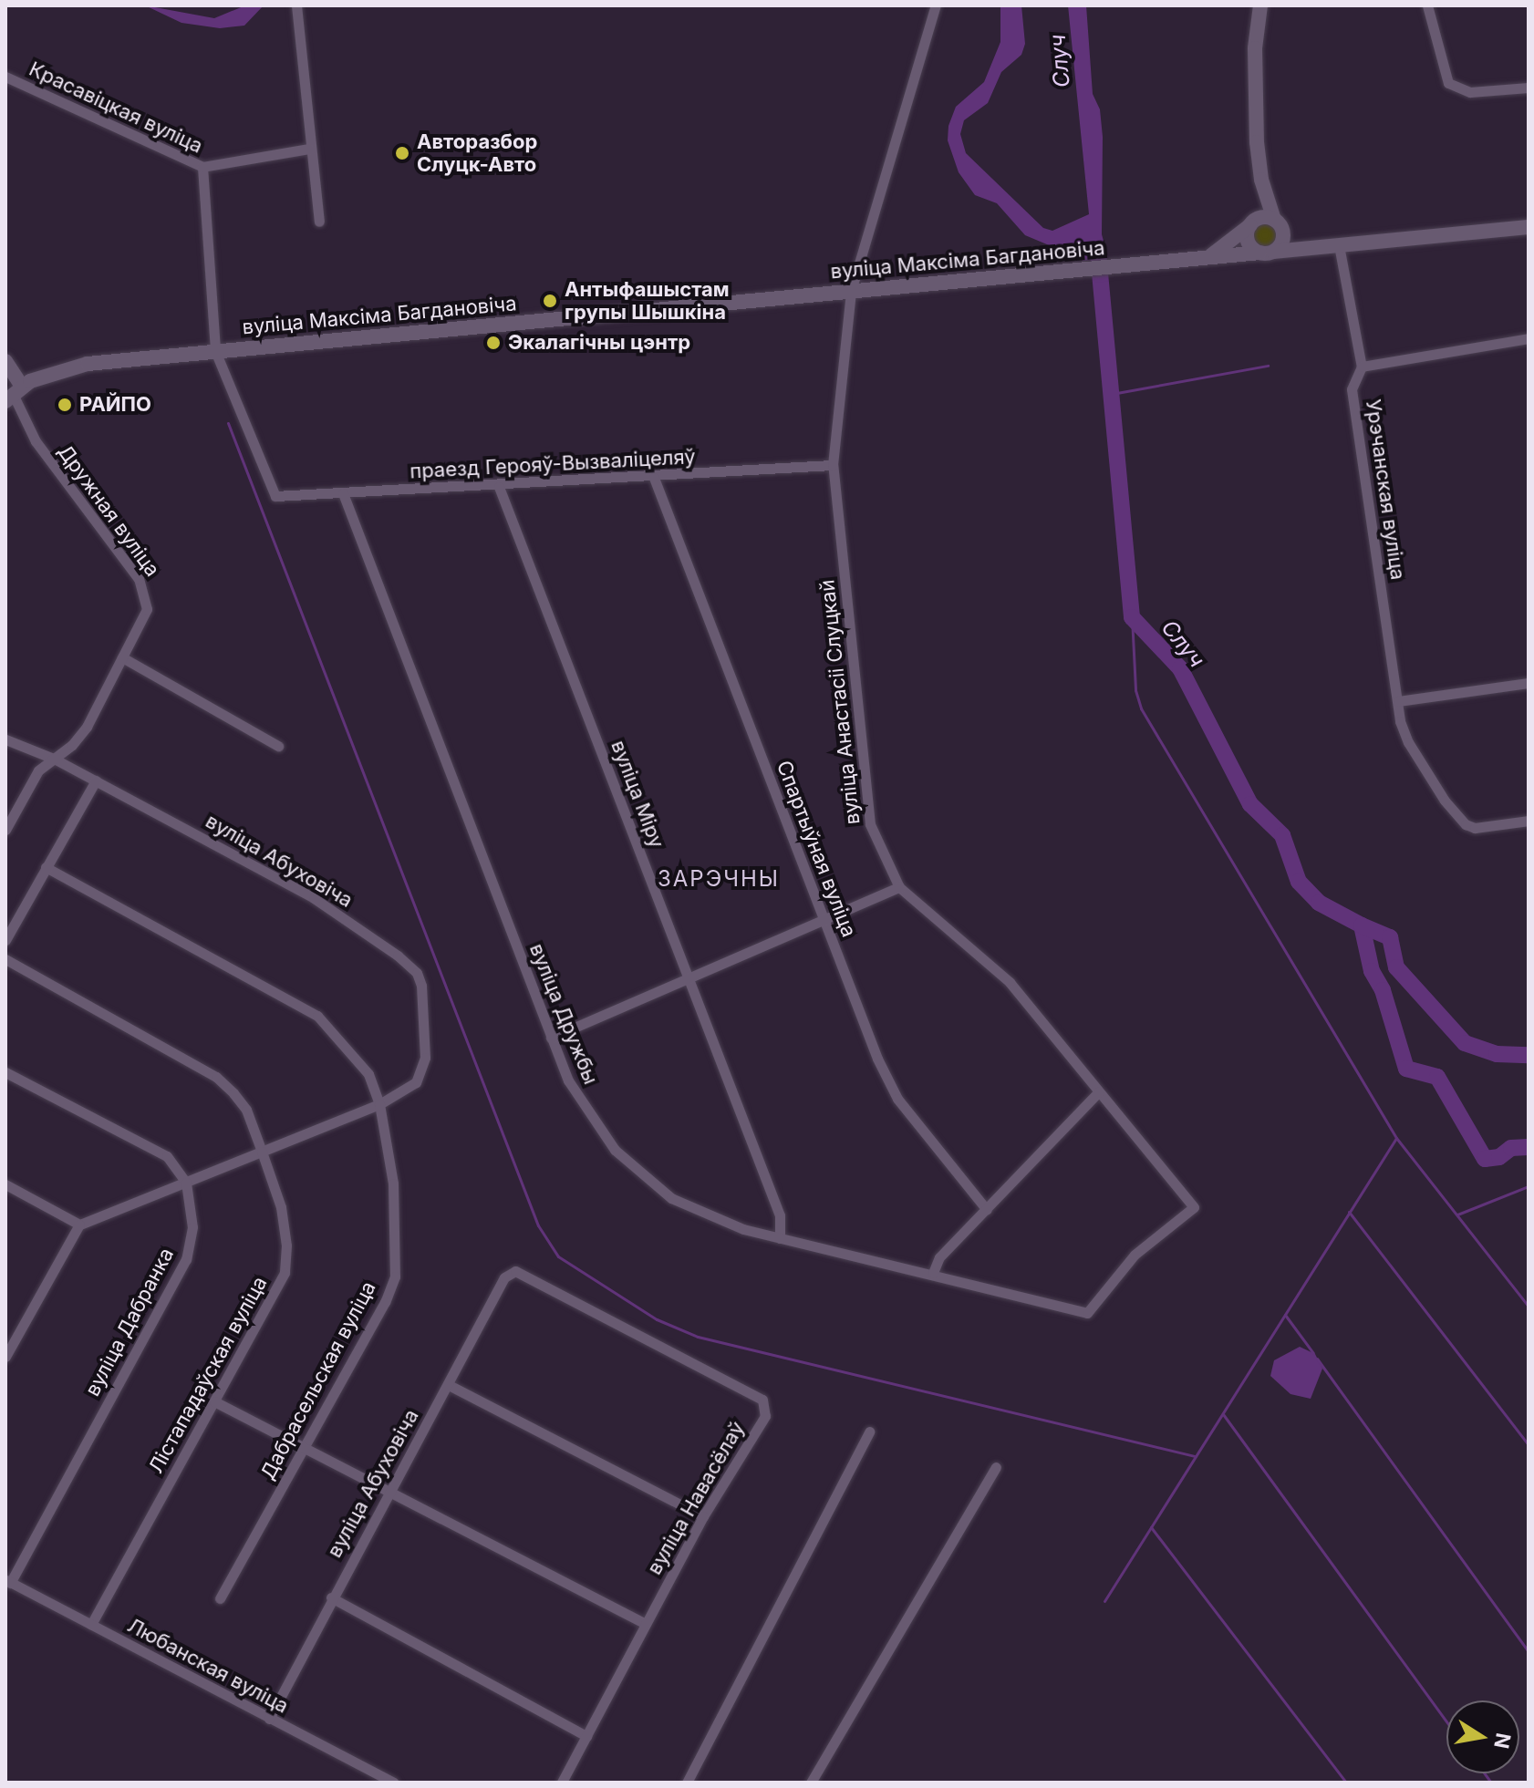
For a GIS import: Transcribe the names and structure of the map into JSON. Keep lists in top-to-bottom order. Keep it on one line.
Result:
{"streets":{"main road":["вуліца Максіма Багдановіча"],"street":["Красавіцкая вуліца","праезд Герояў-Вызваліцеляў","Урэчанская вуліца","Дружная вуліца","вуліца Анастасіі Слуцкай","вуліца Міру","Спартыўная вуліца","вуліца Абуховіча","вуліца Дружбы","вуліца Дабранка","Лістападаўская вуліца","Дабрасельская вуліца","вуліца Навасёлаў","Любанская вуліца"]},"crossings":[["Красавіцкая вуліца","вуліца Максіма Багдановіча"],["Красавіцкая вуліца","праезд Герояў-Вызваліцеляў"],["вуліца Максіма Багдановіча","Дружная вуліца"],["вуліца Максіма Багдановіча","вуліца Анастасіі Слуцкай"],["праезд Герояў-Вызваліцеляў","вуліца Анастасіі Слуцкай"],["праезд Герояў-Вызваліцеляў","вуліца Міру"],["праезд Герояў-Вызваліцеляў","Спартыўная вуліца"],["праезд Герояў-Вызваліцеляў","вуліца Дружбы"],["Дружная вуліца","вуліца Абуховіча"],["вуліца Анастасіі Слуцкай","вуліца Дружбы"],["вуліца Міру","вуліца Дружбы"],["вуліца Абуховіча","Дабрасельская вуліца"],["вуліца Абуховіча","вуліца Навасёлаў"],["вуліца Абуховіча","Любанская вуліца"],["вуліца Дабранка","Любанская вуліца"],["Лістападаўская вуліца","Любанская вуліца"]],"districts":["ЗАРЭЧНЫ"],"water":["Случ"],"places":["Авторазбор Слуцк-Авто","Антыфашыстам групы Шышкіна","Экалагічны цэнтр","РАЙПО"],"north":"right"}
